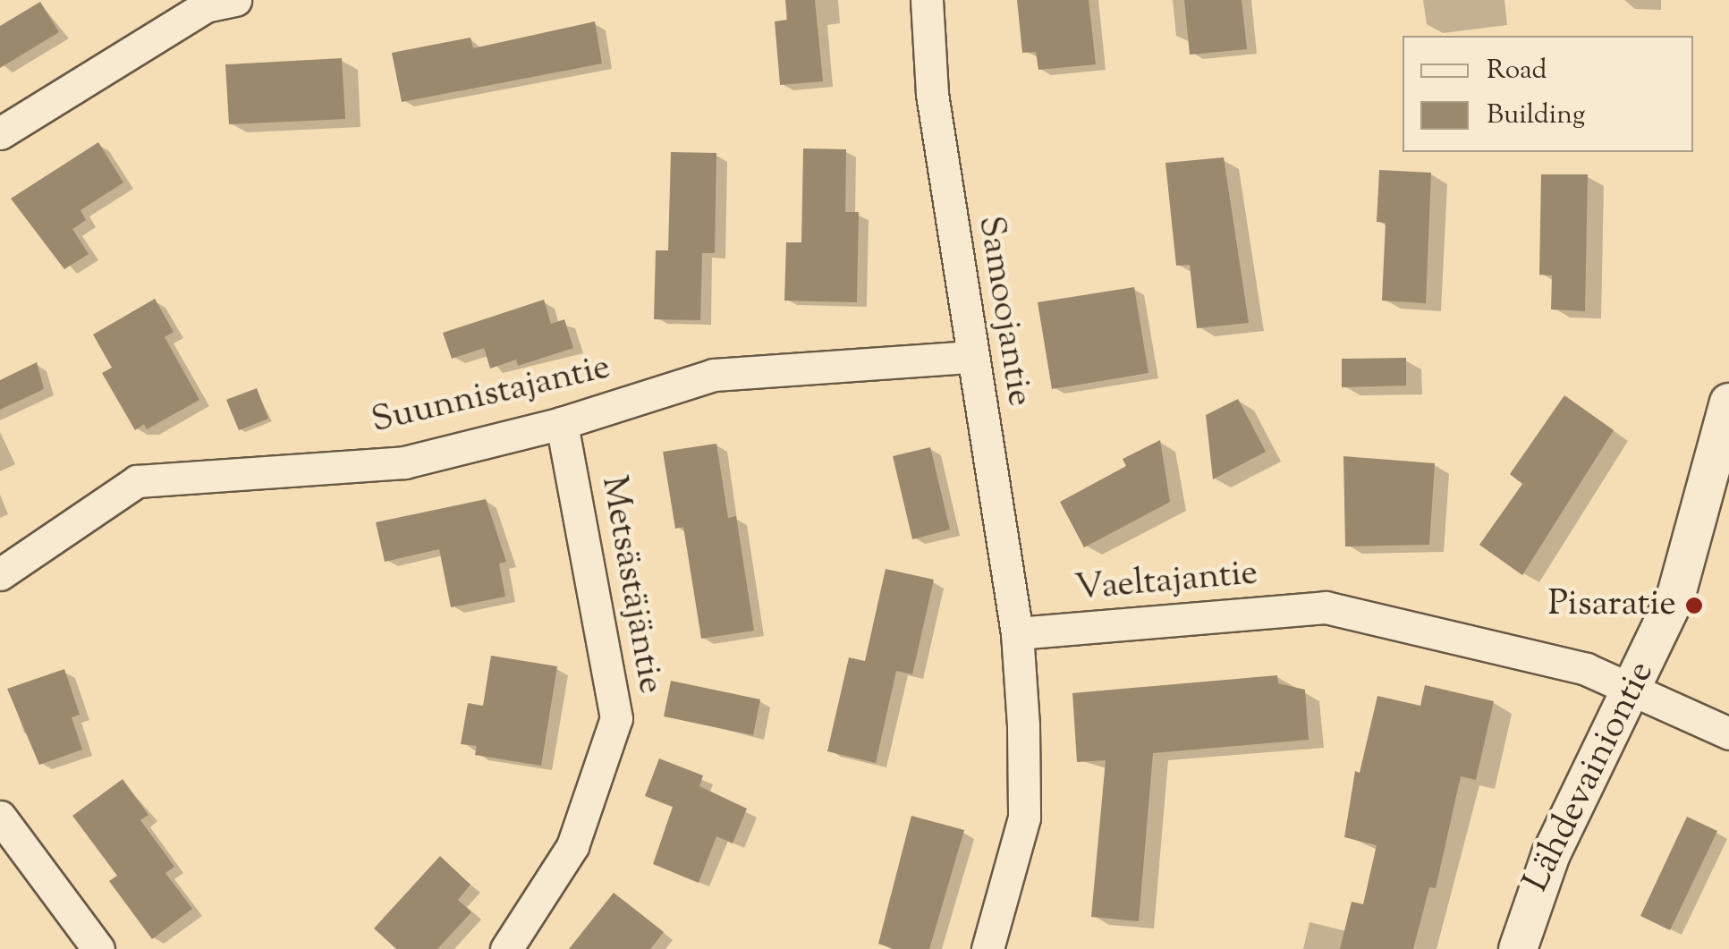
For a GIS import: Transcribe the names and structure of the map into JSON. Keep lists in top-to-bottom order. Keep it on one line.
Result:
{"streets":{"street":["Samoojantie","Suunnistajantie","Vaeltajantie","Metsästäjäntie","Lähdevainiontie"]},"crossings":[["Samoojantie","Suunnistajantie"],["Samoojantie","Vaeltajantie"],["Suunnistajantie","Metsästäjäntie"],["Vaeltajantie","Lähdevainiontie"]],"places":["Pisaratie"],"legend":["Road","Building"]}
